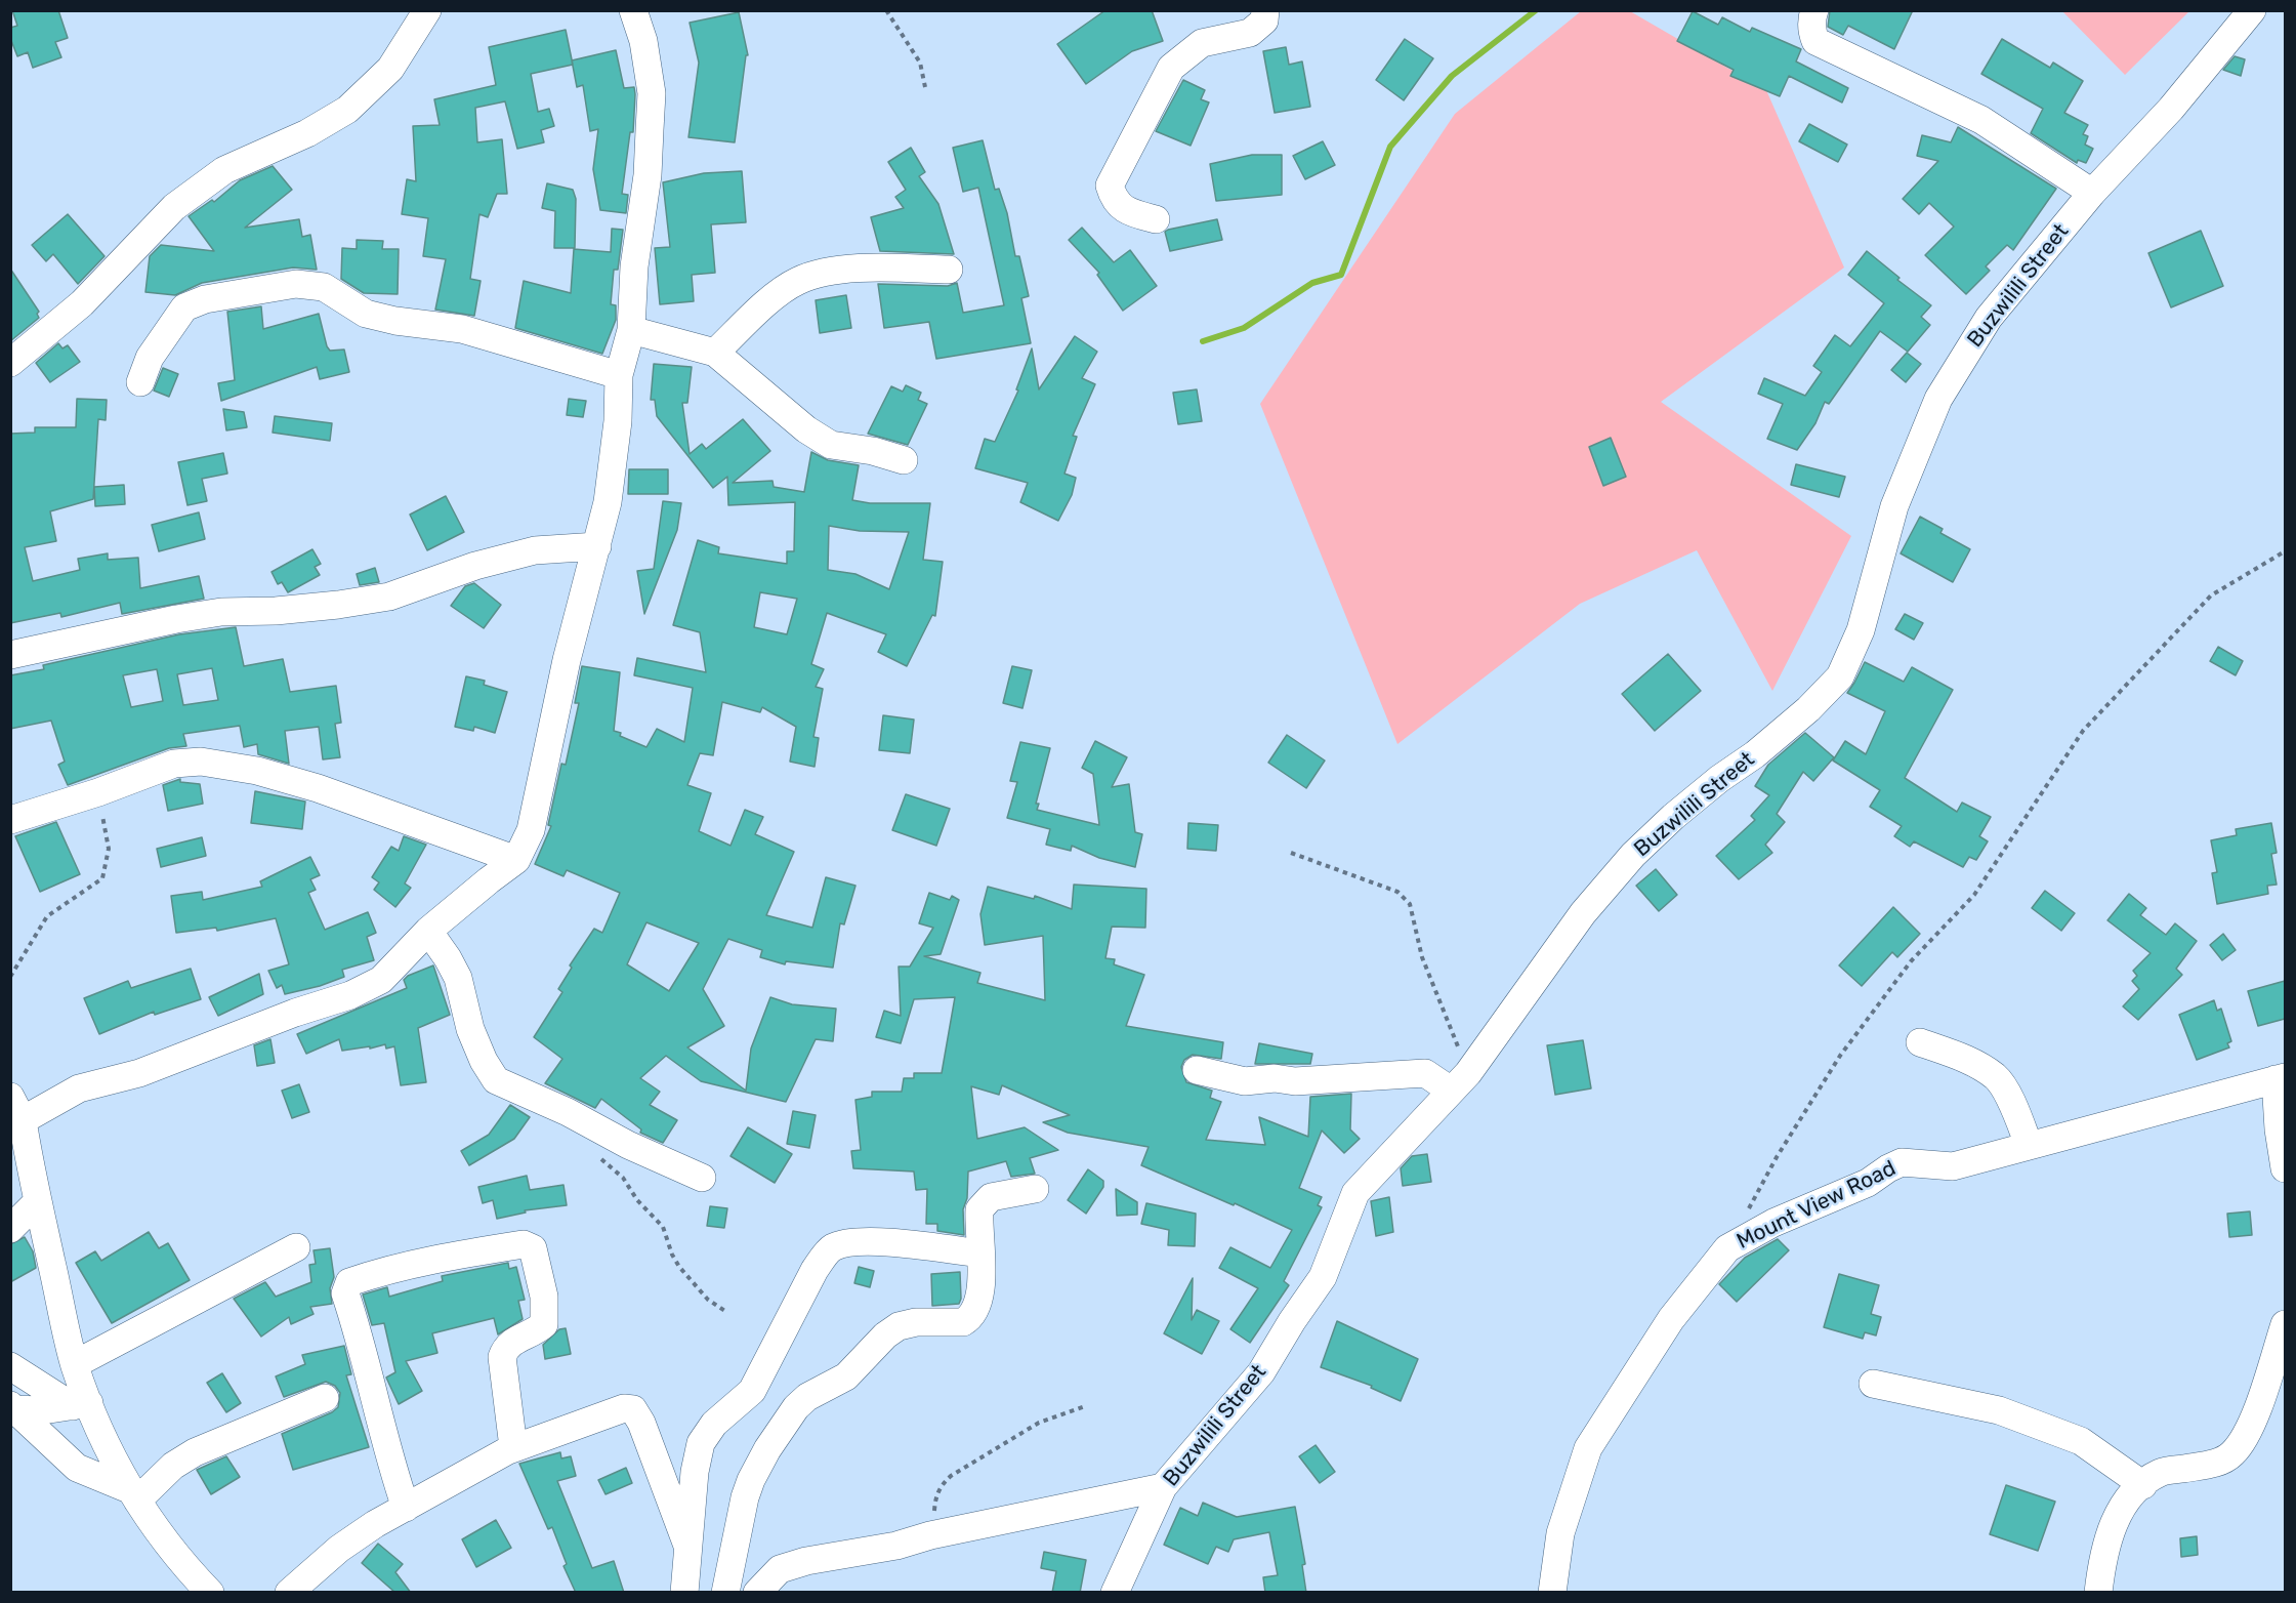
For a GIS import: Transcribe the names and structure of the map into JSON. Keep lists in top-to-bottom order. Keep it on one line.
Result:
{"streets":{"street":["Buzwilili Street","Mount View Road"]}}
